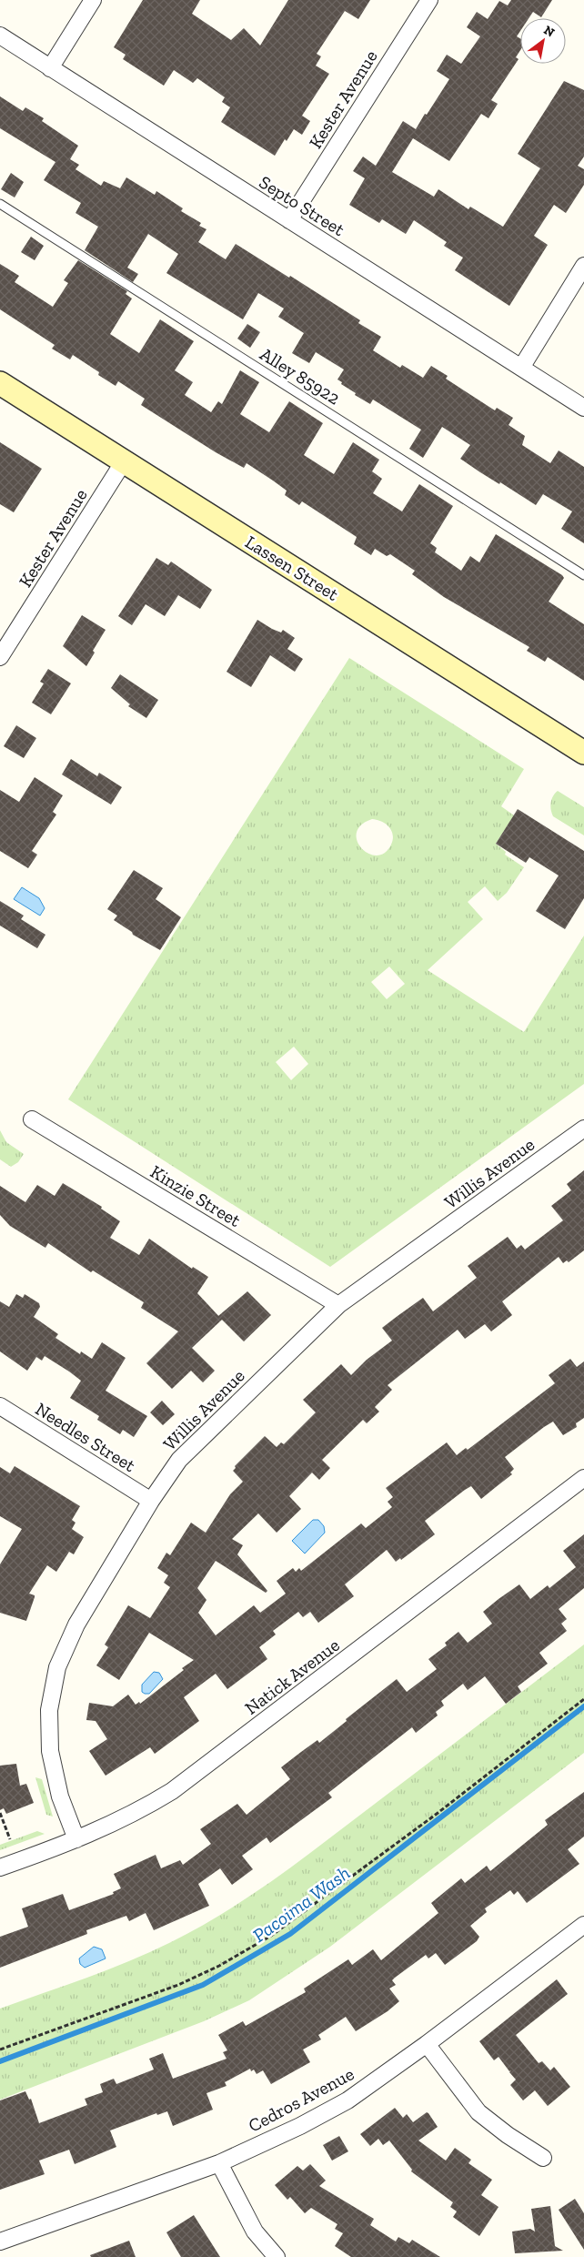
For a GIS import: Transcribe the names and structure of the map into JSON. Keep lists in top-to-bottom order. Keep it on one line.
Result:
{"streets":{"main road":["Lassen Street"],"street":["Kester Avenue","Septo Street","Willis Avenue","Kinzie Street","Needles Street","Natick Avenue","Cedros Avenue"],"lane":["Alley 85922"]},"crossings":[["Kester Avenue","Septo Street"],["Kester Avenue","Lassen Street"],["Willis Avenue","Kinzie Street"],["Willis Avenue","Needles Street"],["Willis Avenue","Natick Avenue"]],"water":["Pacoima Wash"],"north":"top right"}
